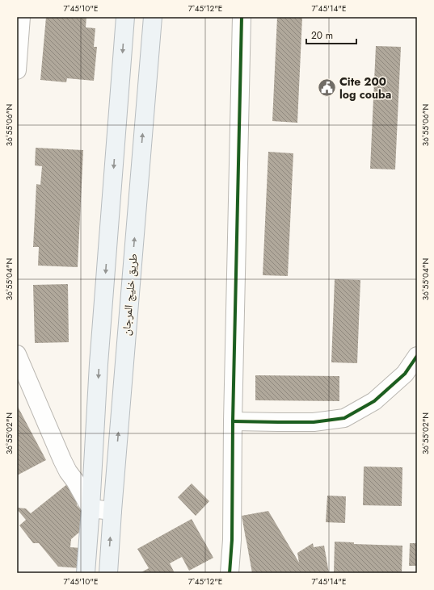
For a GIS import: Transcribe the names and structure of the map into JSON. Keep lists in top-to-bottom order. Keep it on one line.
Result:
{"streets":{"main road":["طريق خليج المرجان"]},"places":{"public building":["Cite 200 log couba"]},"scale_bar":"20 m","coordinates":["7°45'10\"E","7°45'12\"E","7°45'14\"E","36°55'06\"N","36°55'04\"N","36°55'02\"N"]}
